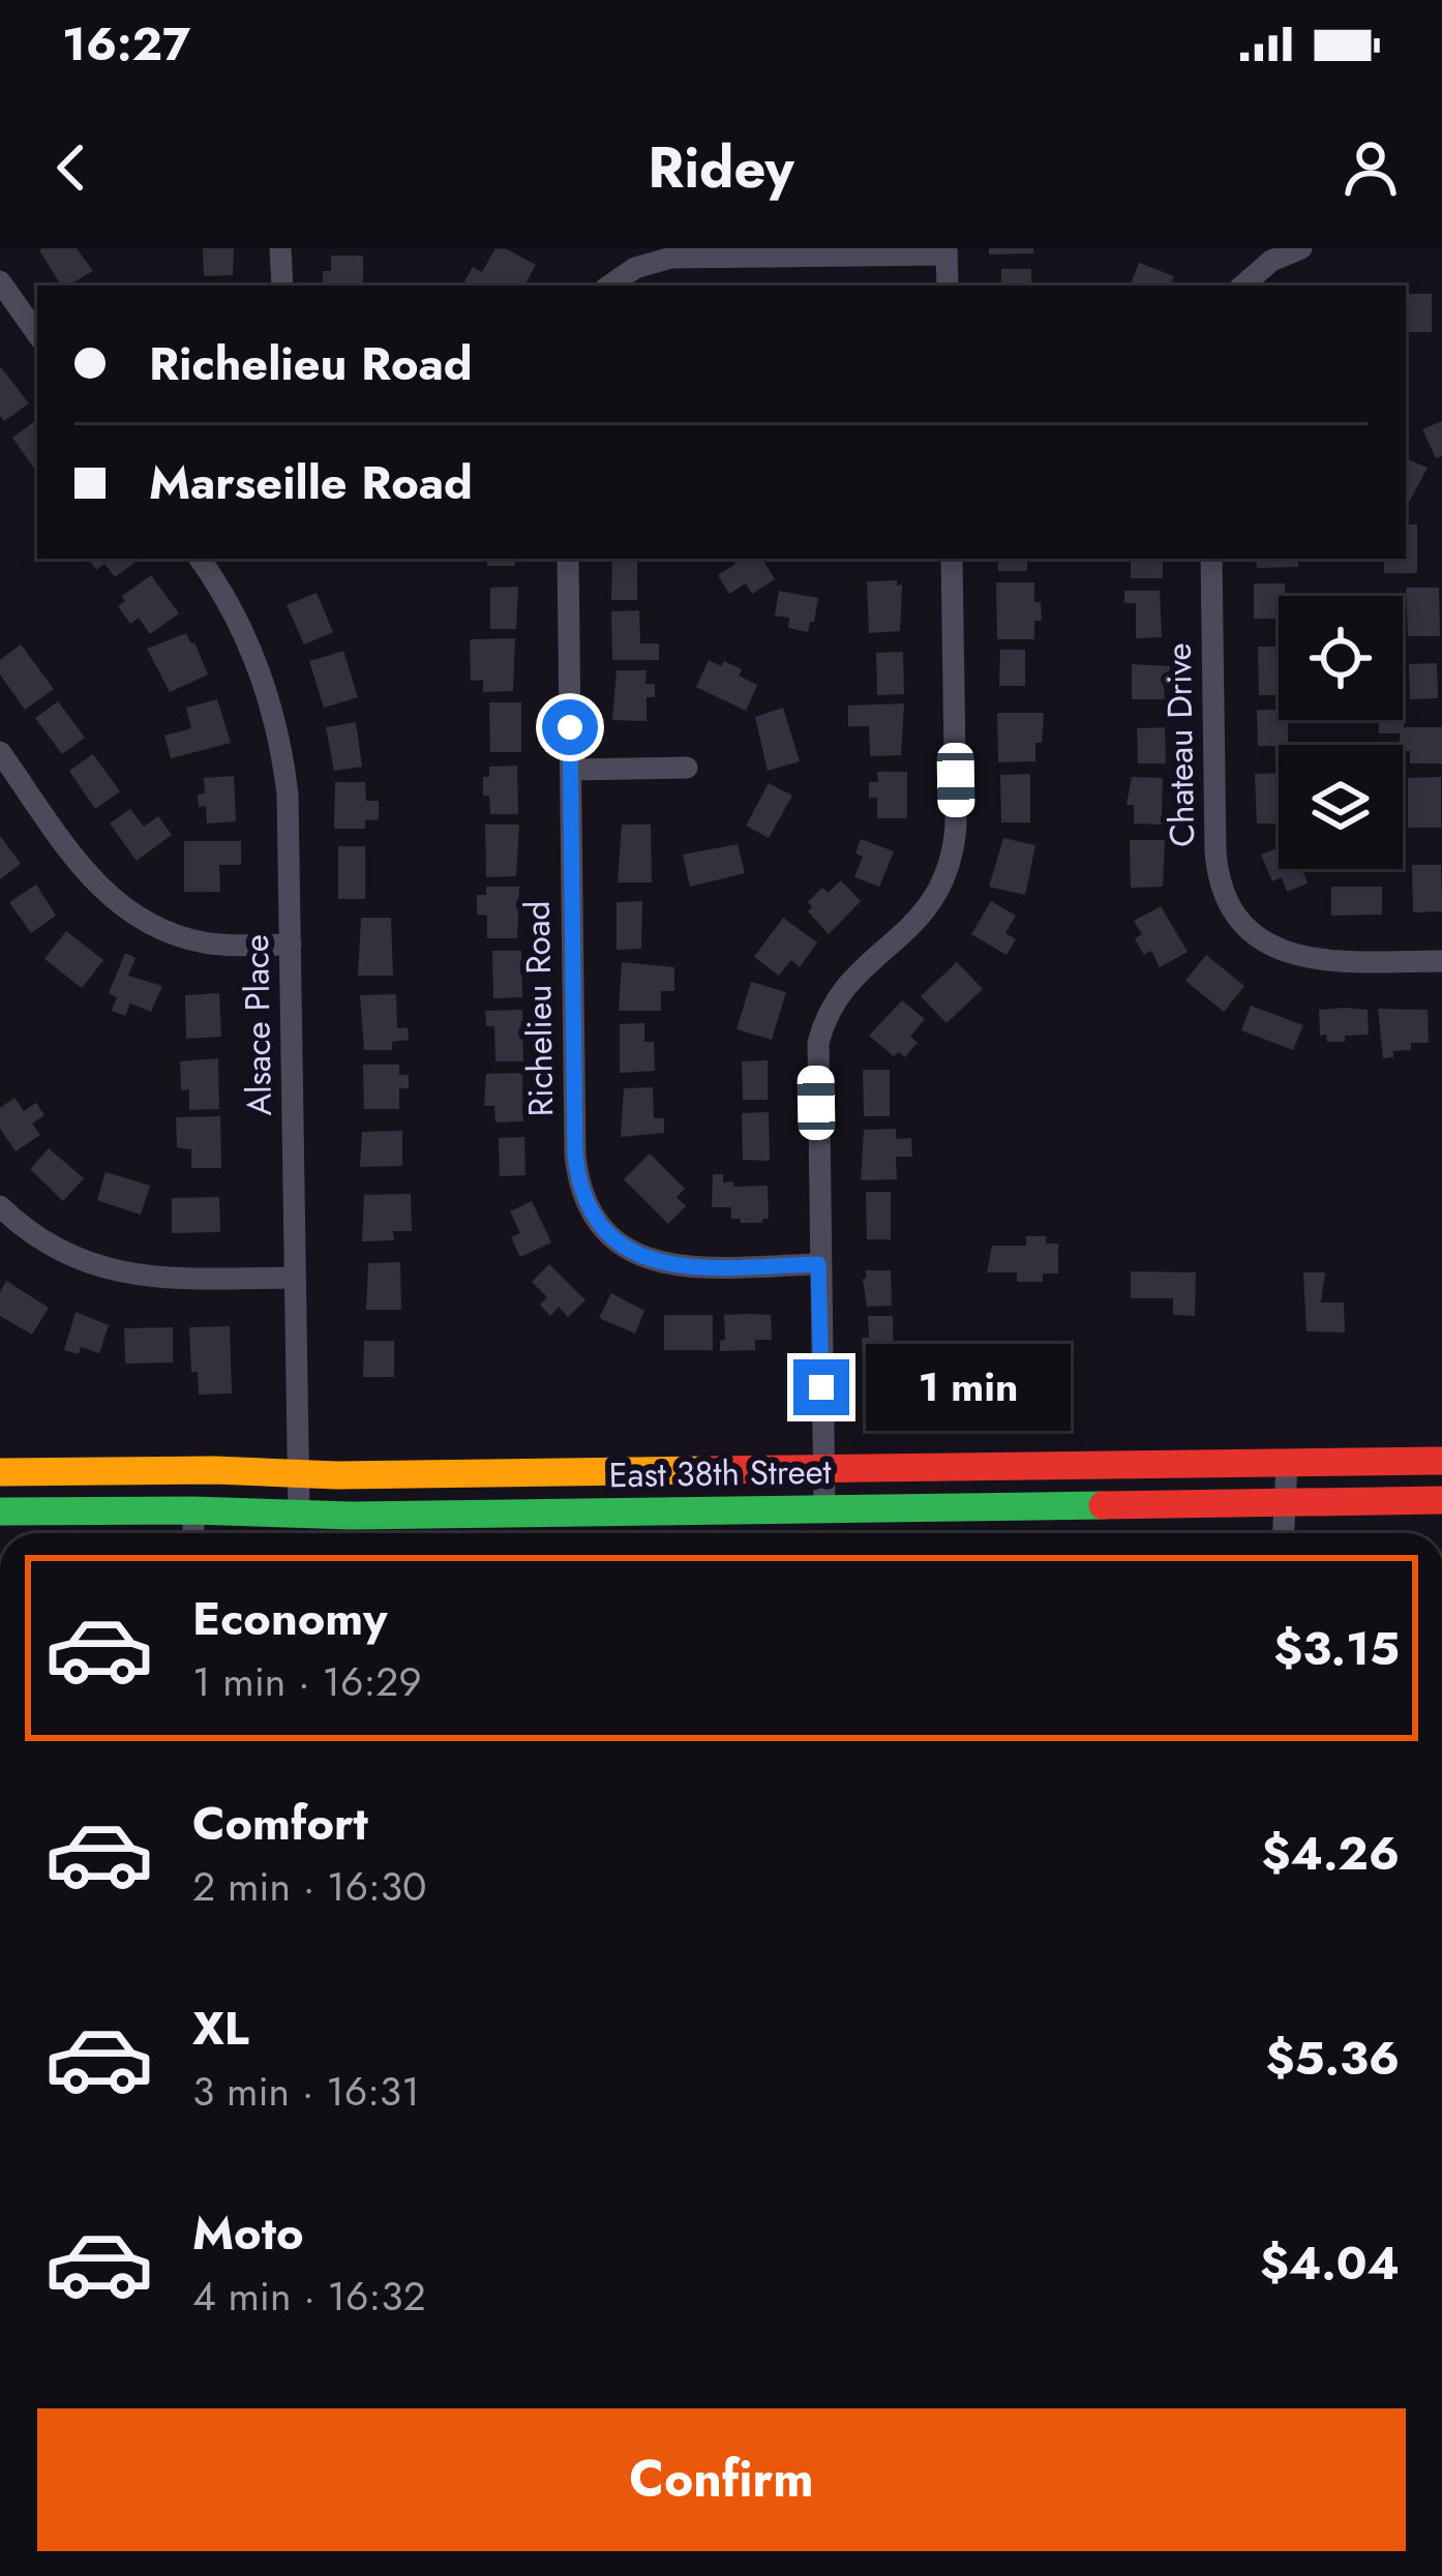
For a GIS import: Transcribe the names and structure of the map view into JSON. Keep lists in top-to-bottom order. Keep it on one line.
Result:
{"streets":{"main road":["East 38th Street"],"street":["Chateau Drive","Richelieu Road","Alsace Place"]},"crossings":[["Alsace Place","East 38th Street"]],"page":{"status":"16:27","header":"Ridey","banner":["Richelieu Road","Marseille Road"],"bubble":"1 min","list":[{"name":"Economy","note":"1 min · 16:29","value":"$3.15"},{"name":"Comfort","note":"2 min · 16:30","value":"$4.26"},{"name":"XL","note":"3 min · 16:31","value":"$5.36"},{"name":"Moto","note":"4 min · 16:32","value":"$4.04"}],"buttons":"Confirm"}}
